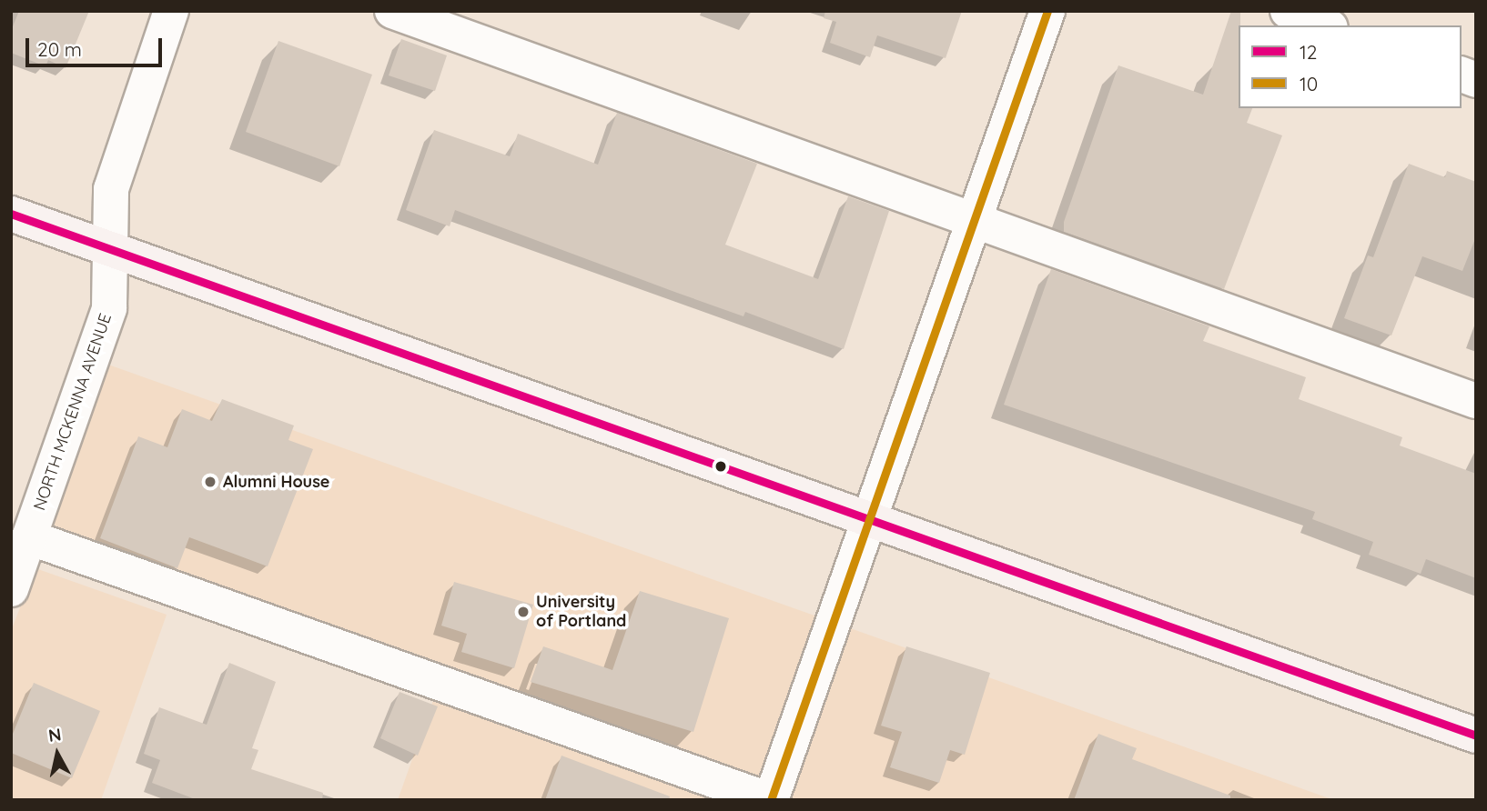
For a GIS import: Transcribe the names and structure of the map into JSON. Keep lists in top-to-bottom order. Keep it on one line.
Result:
{"streets":{"street":["NORTH MCKENNA AVENUE"]},"places":["Alumni House","University of Portland"],"lines":["transit line 10","transit line 12"],"legend":["12","10"],"scale_bar":"20 m","north":"top"}
